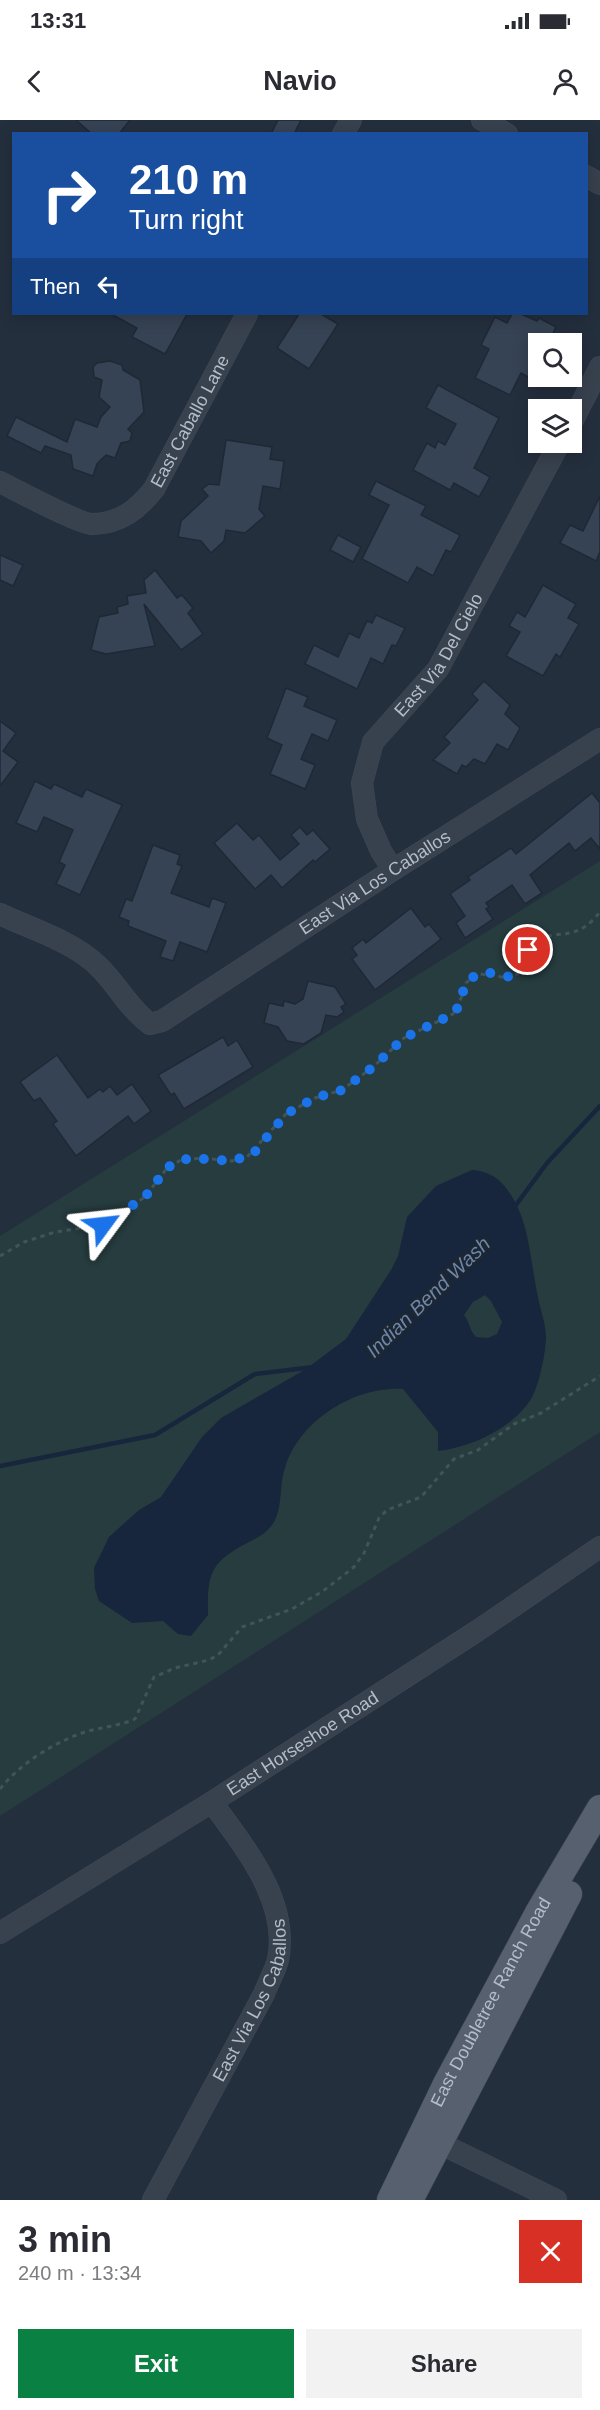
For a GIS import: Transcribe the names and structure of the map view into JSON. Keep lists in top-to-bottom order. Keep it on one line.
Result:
{"streets":{"main road":["East Doubletree Ranch Road"],"street":["East Caballo Lane","East Via Del Cielo","East Via Los Caballos","East Horseshoe Road"]},"crossings":[["East Via Del Cielo","East Via Los Caballos"],["East Via Los Caballos","East Horseshoe Road"]],"water":["Indian Bend Wash"],"page":{"status":"13:31","header":"Navio","turn":["210 m","Turn right"],"then":"Then","heading":["3 min","240 m · 13:34"],"buttons":["Exit","Share"]}}
